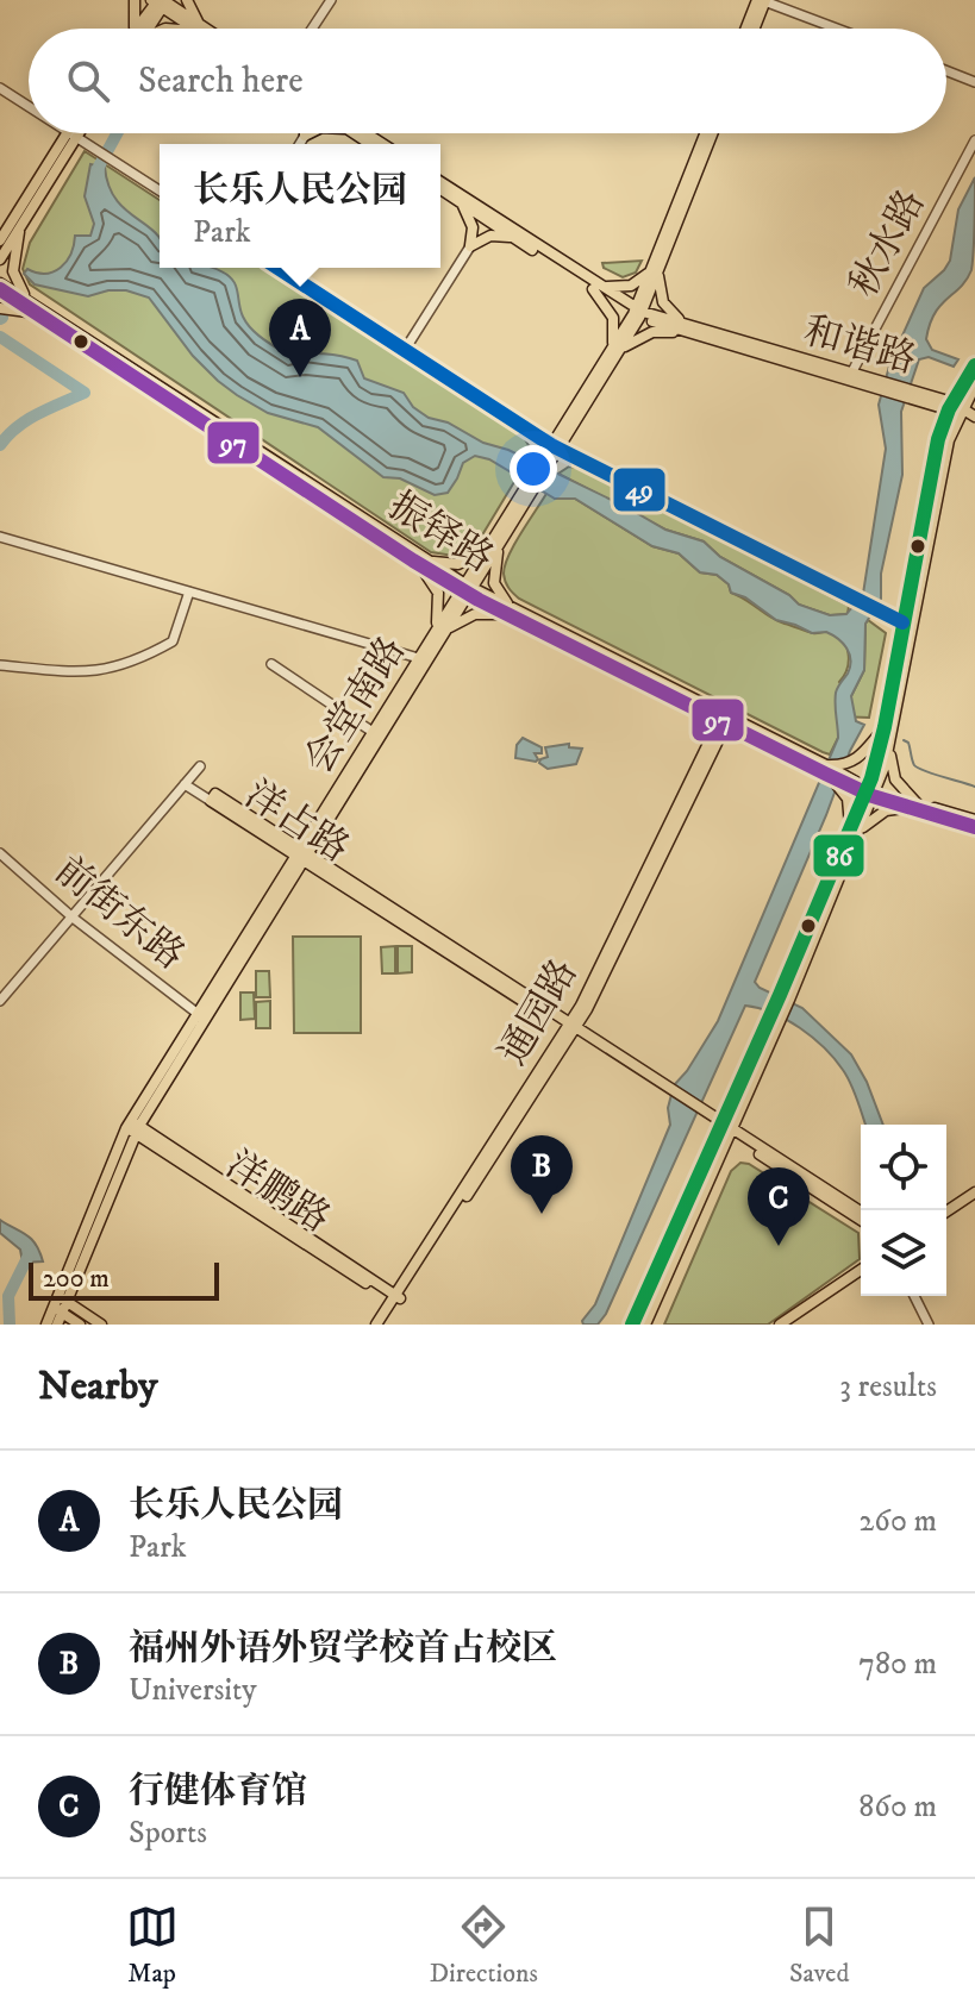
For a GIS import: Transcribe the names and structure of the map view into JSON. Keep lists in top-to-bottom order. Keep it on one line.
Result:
{"streets":{"main road":["和谐路","振铎路","会堂南路","洋占路","通园路","洋鹏路"],"street":["秋水路","前街东路"]},"crossings":[["秋水路","和谐路"],["和谐路","会堂南路"],["振铎路","会堂南路"],["振铎路","通园路"],["会堂南路","洋占路"],["会堂南路","前街东路"],["会堂南路","洋鹏路"],["洋占路","通园路"],["通园路","洋鹏路"]],"lines":["transit line 49","transit line 97","transit line 86"],"scale_bar":"200 m","page":{"search":"Search here","popup":["长乐人民公园","Park"],"pins":["A","B","C"],"scale":"200 m","heading":["Nearby","3 results"],"list":[{"mark":"A","name":"长乐人民公园","note":"Park","value":"260 m"},{"mark":"B","name":"福州外语外贸学校首占校区","note":"University","value":"780 m"},{"mark":"C","name":"行健体育馆","note":"Sports","value":"860 m"}],"nav":["Map","Directions","Saved"]}}
